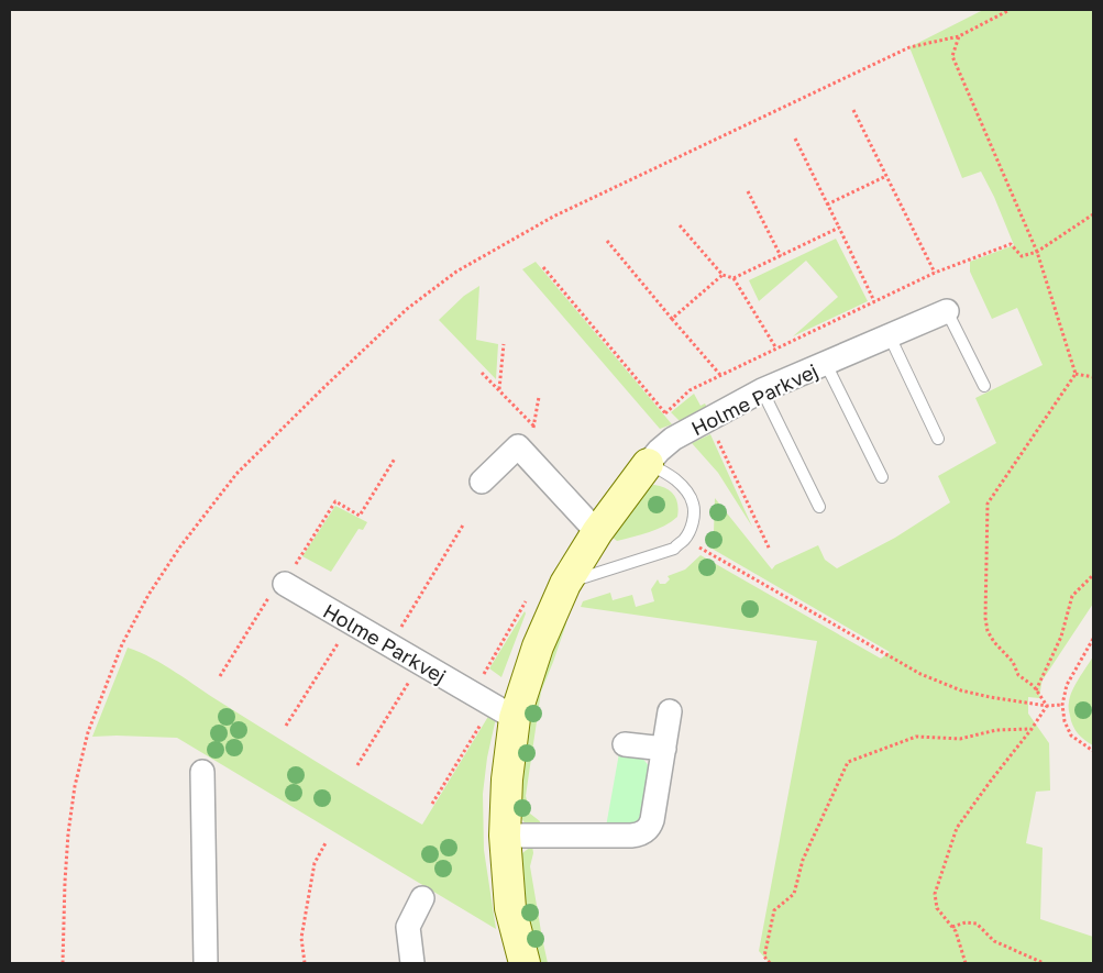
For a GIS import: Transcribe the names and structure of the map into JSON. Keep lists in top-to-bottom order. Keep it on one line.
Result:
{"streets":{"street":["Holme Parkvej"]}}
